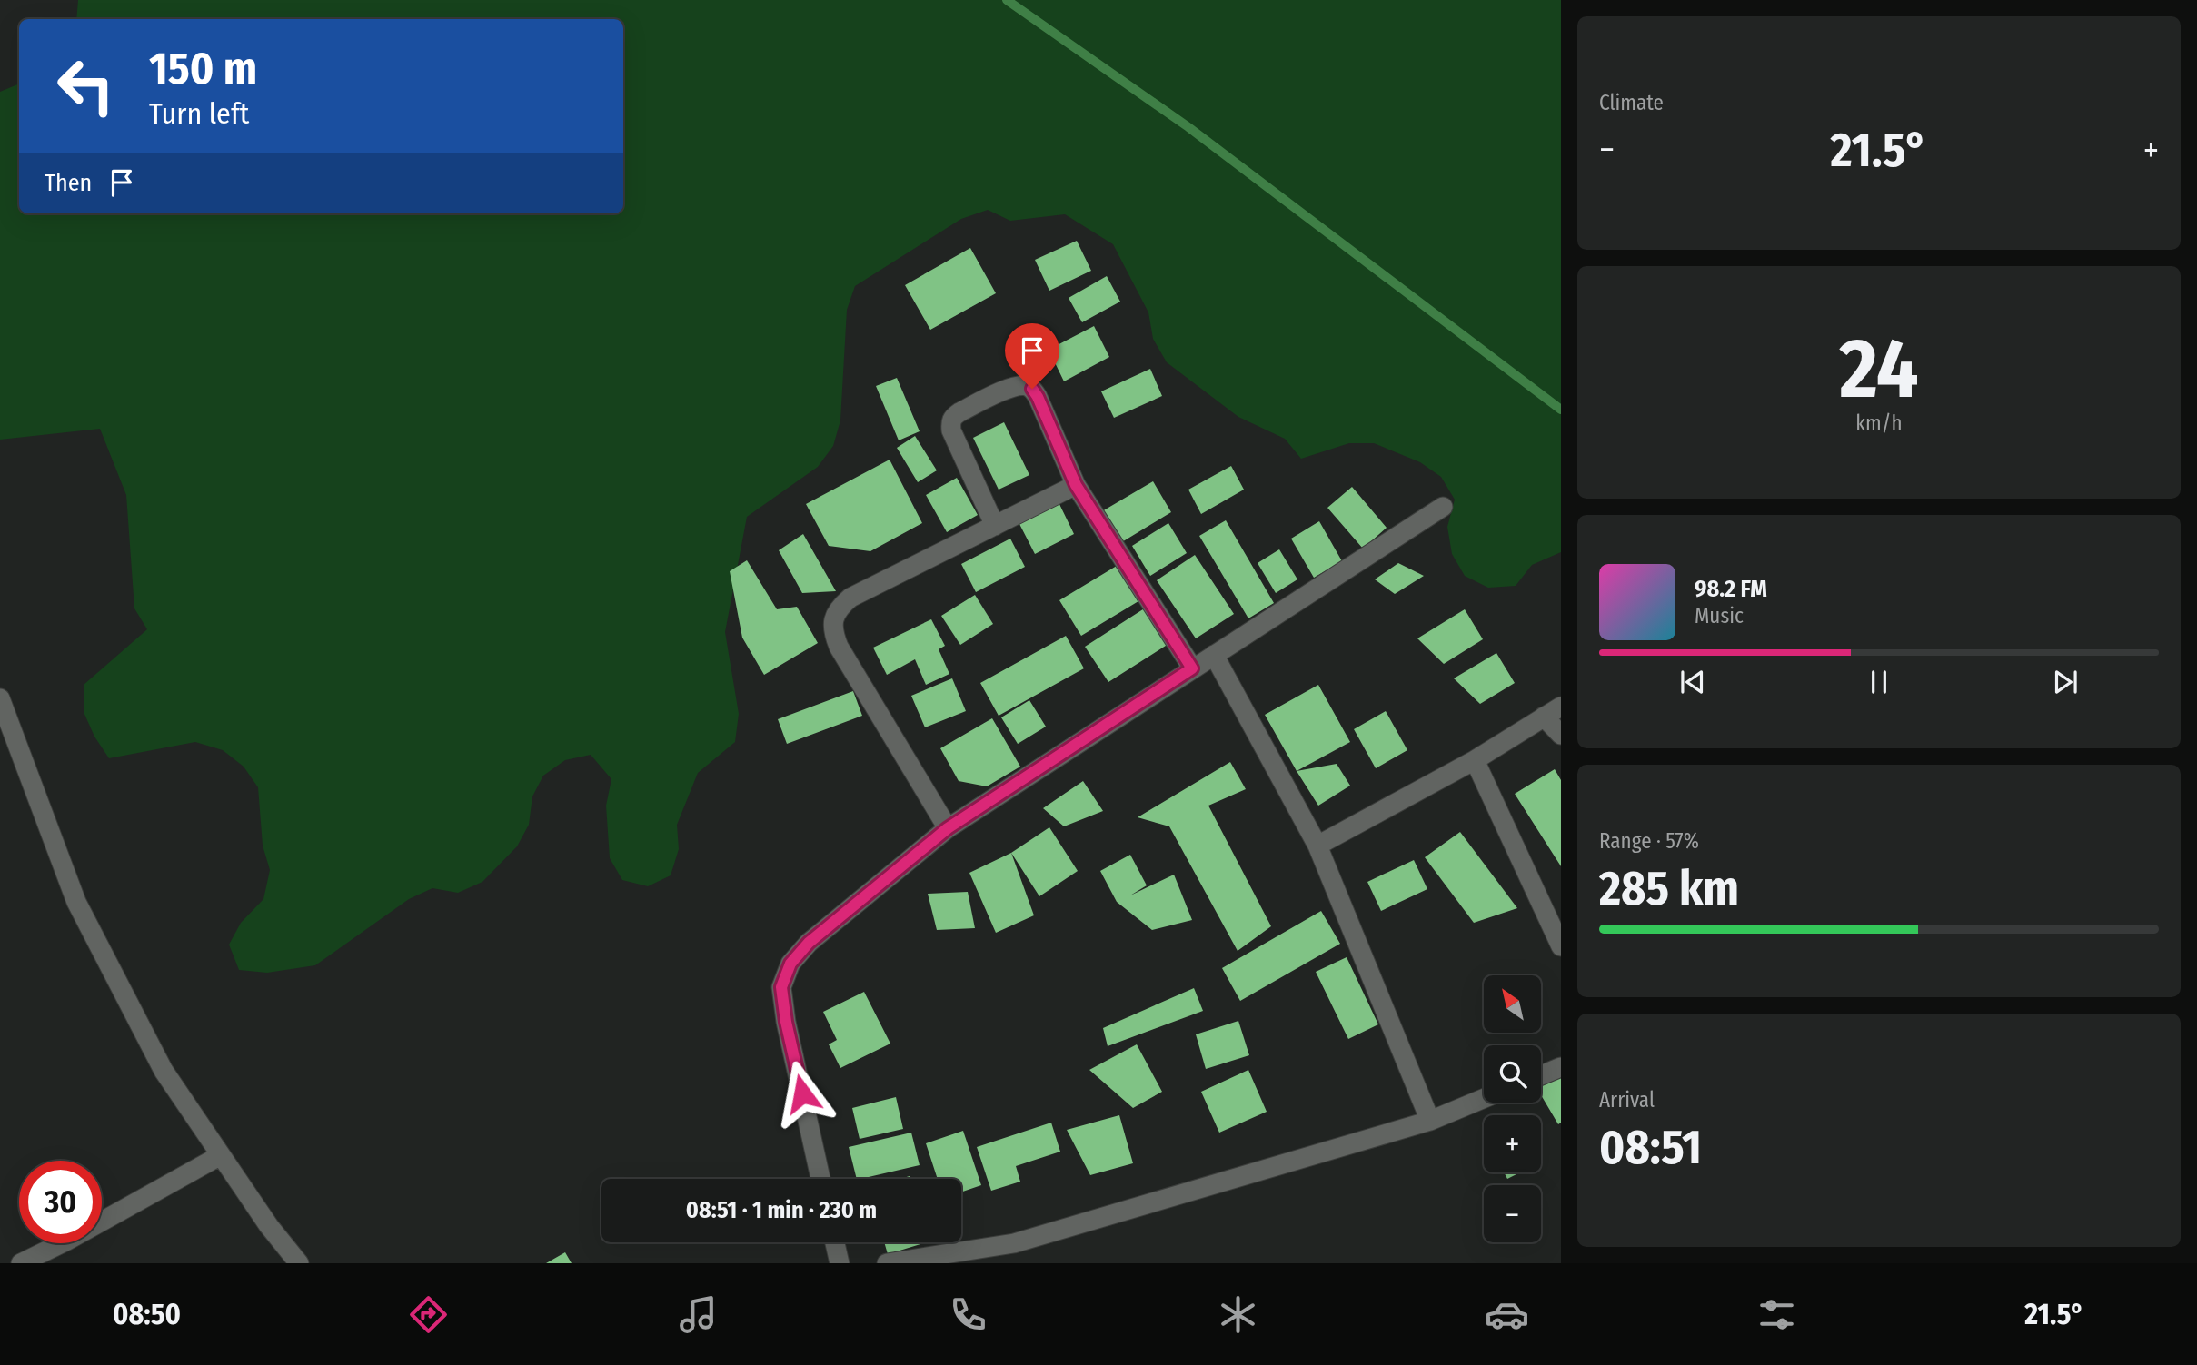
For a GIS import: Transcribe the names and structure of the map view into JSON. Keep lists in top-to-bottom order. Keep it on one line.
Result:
{"north":"top left","page":{"tile":["Climate",["24","km/h"],["Range · 57%","285 km"],["Arrival","08:51"]],"turn":["150 m","Turn left"],"heat":["−","21.5°","+"],"then":"Then","song":["98.2 FM","Music"],"map_buttons":["+","−"],"limit":"30","trip":"08:51 · 1 min · 230 m","tabs":["08:50","21.5°"]}}
